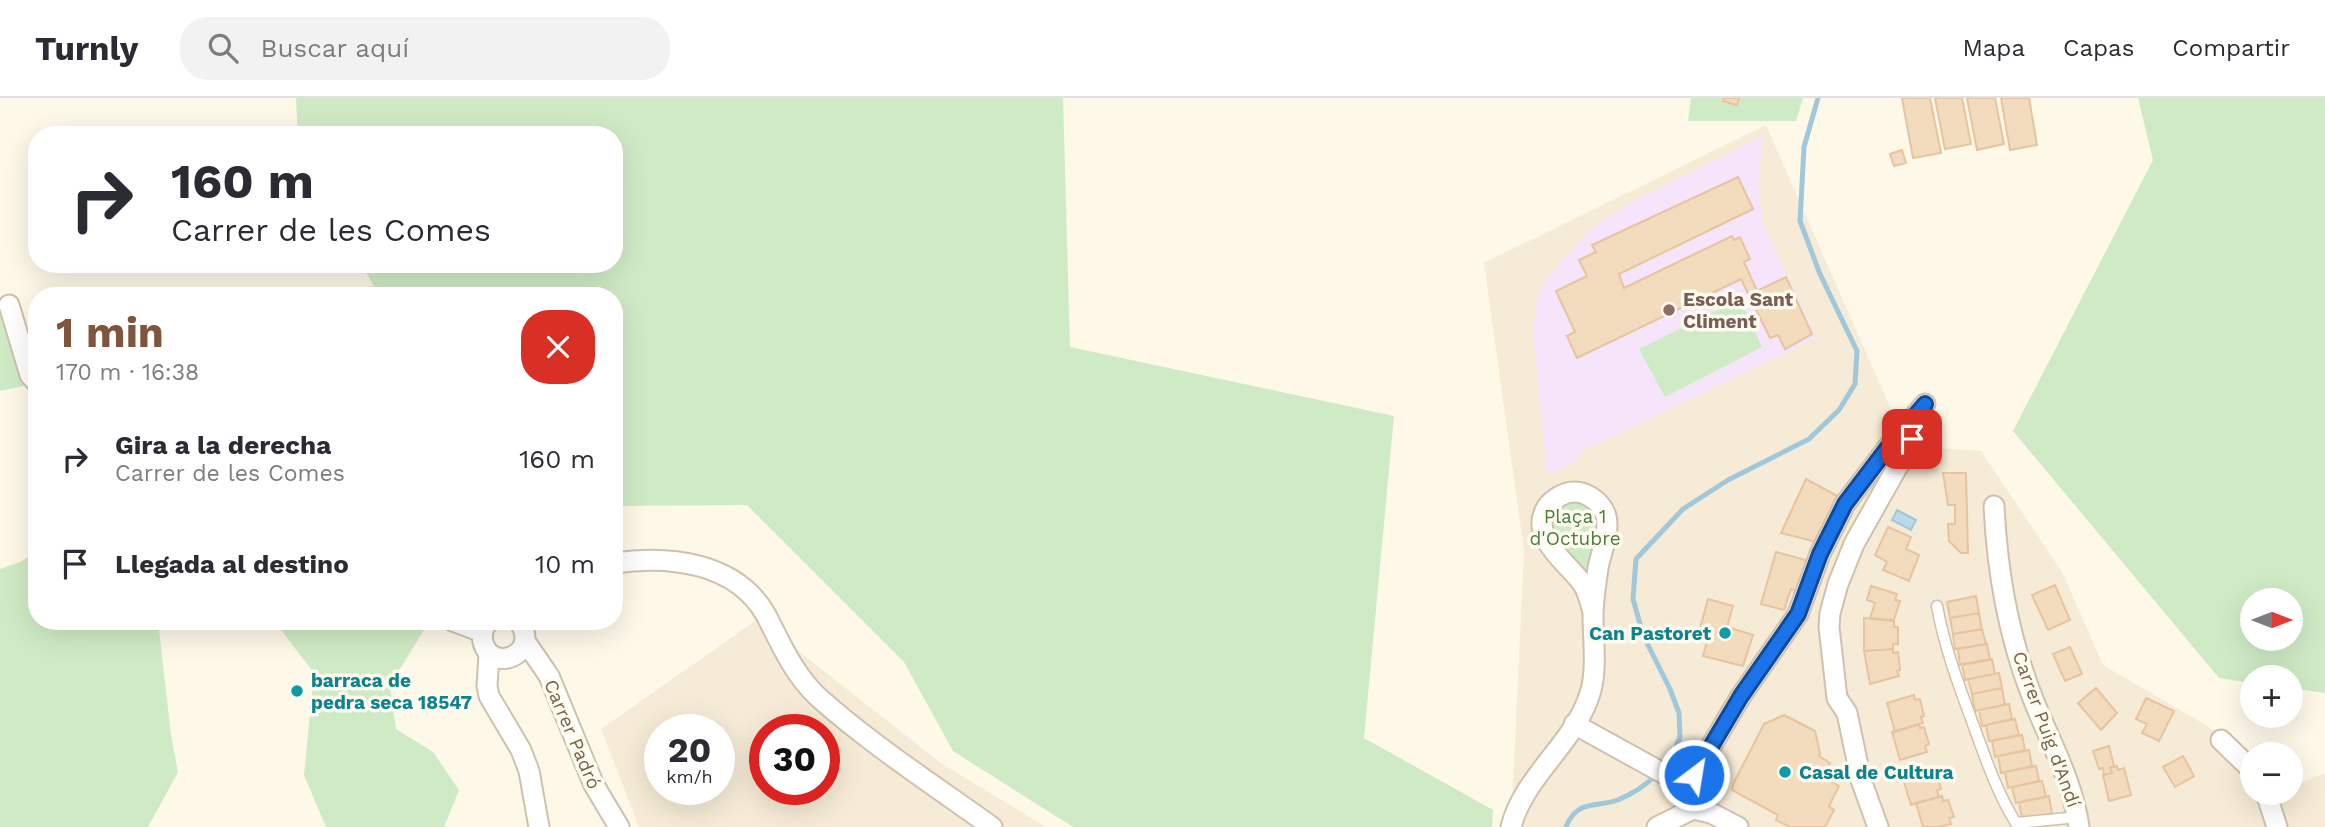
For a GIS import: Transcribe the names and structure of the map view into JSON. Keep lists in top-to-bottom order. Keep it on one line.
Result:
{"streets":{"street":["Carrer Puig d'Andí","Carrer Padró"]},"parks":["Plaça 1 d'Octubre"],"places":["Escola Sant Climent","Can Pastoret","barraca de pedra seca 18547","Casal de Cultura"],"north":"right","page":{"header":"Turnly","search":"Buscar aquí","nav":["Mapa","Capas","Compartir"],"turn":["160 m","Carrer de les Comes"],"heading":["1 min","170 m · 16:38"],"list":[{"name":"Gira a la derecha","note":"Carrer de les Comes","value":"160 m"},{"name":"Llegada al destino","value":"10 m"}],"map_buttons":["+","−"],"speed":"20 km/h","limit":"30"}}
